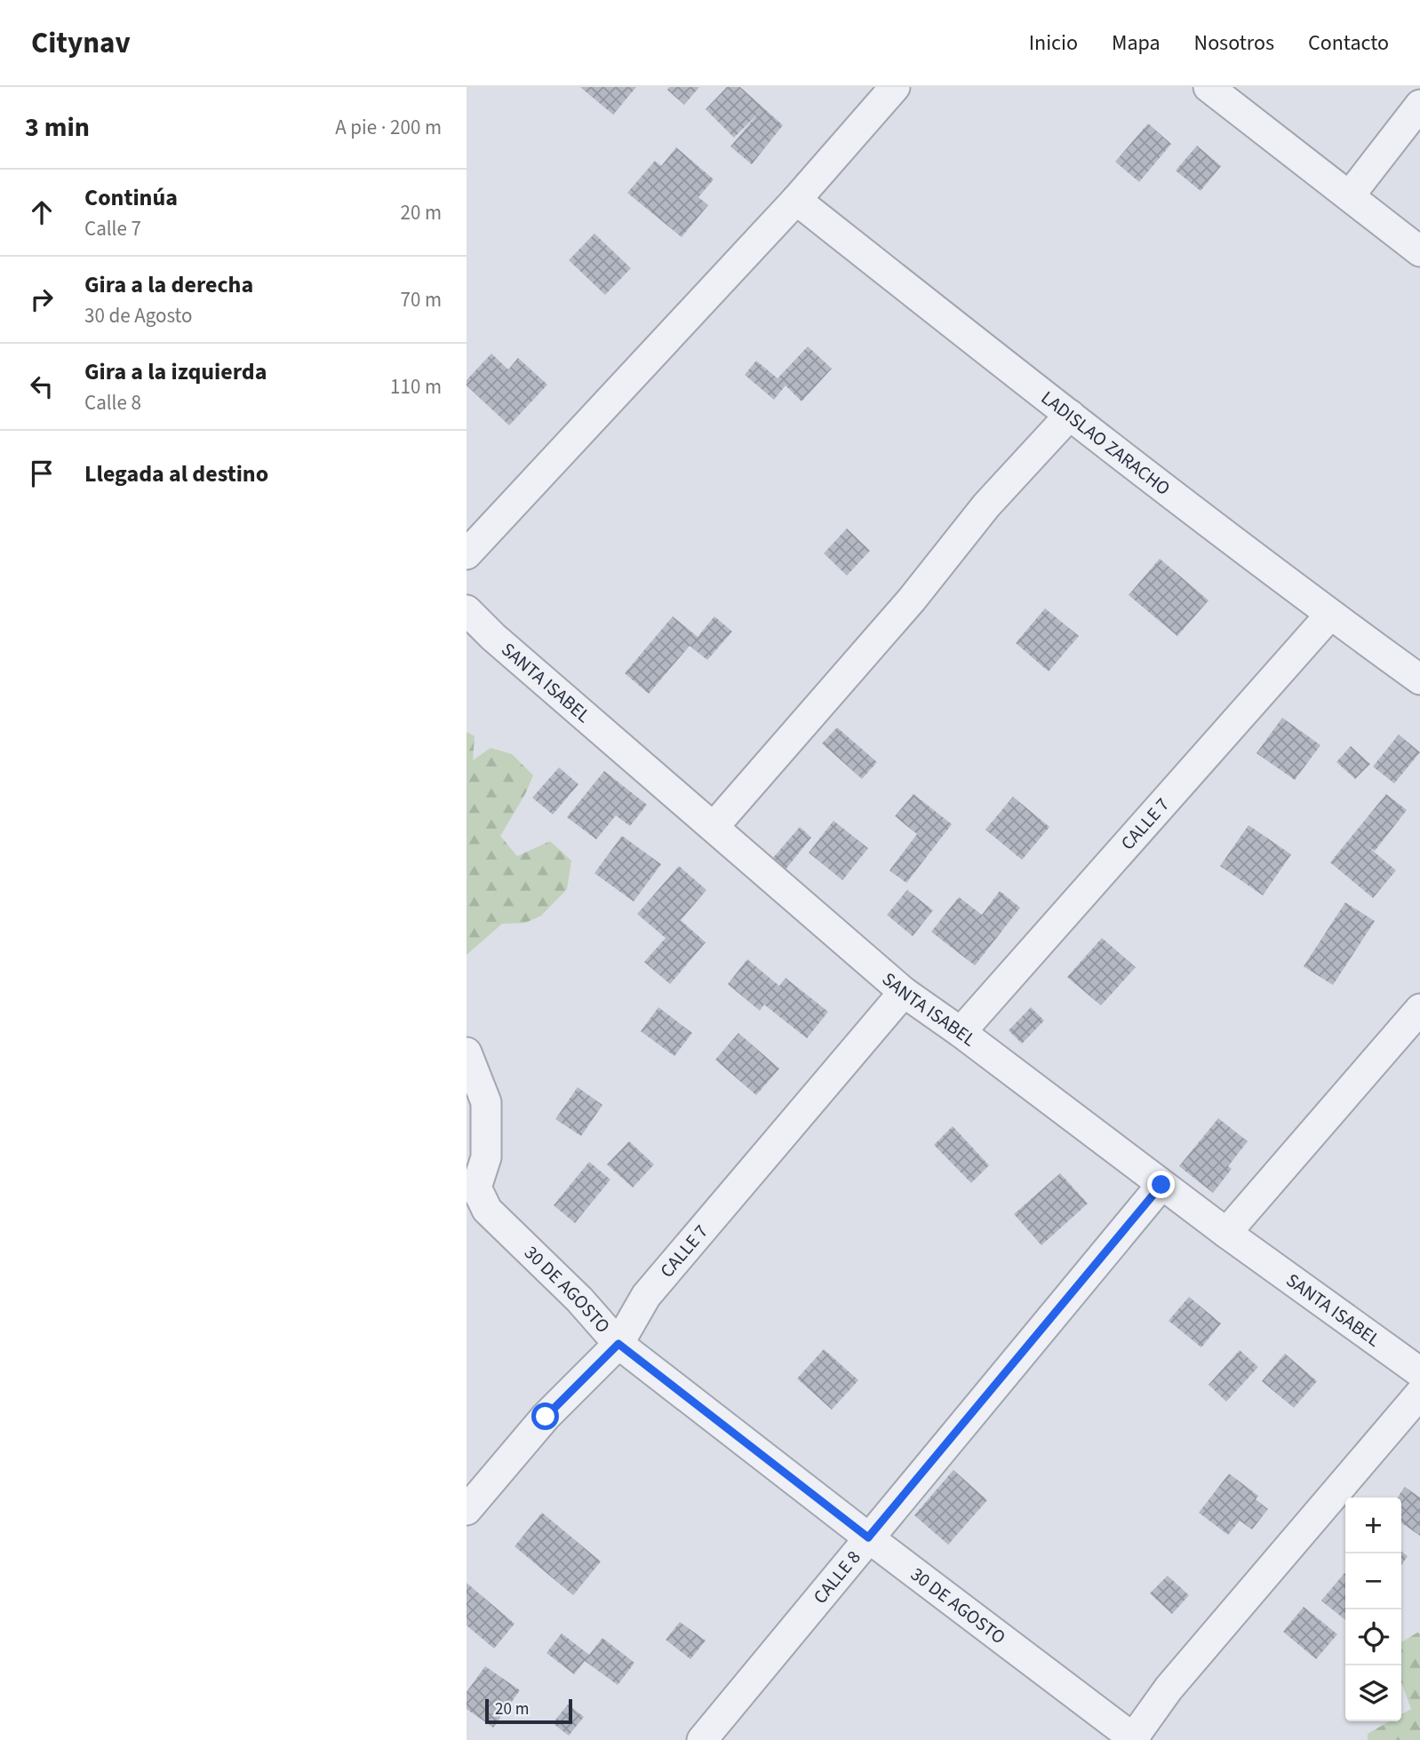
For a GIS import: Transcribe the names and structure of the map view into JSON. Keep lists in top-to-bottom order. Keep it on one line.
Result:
{"streets":{"street":["LADISLAO ZARACHO","SANTA ISABEL","CALLE 7","30 DE AGOSTO","CALLE 8"]},"crossings":[["LADISLAO ZARACHO","CALLE 7"],["SANTA ISABEL","CALLE 7"],["SANTA ISABEL","CALLE 8"],["CALLE 7","30 DE AGOSTO"],["30 DE AGOSTO","CALLE 8"]],"scale_bar":"20 m","page":{"header":"Citynav","nav":["Inicio","Mapa","Nosotros","Contacto"],"heading":["3 min","A pie · 200 m"],"list":[["Continúa","Calle 7","20 m"],["Gira a la derecha","30 de Agosto","70 m"],["Gira a la izquierda","Calle 8","110 m"],"Llegada al destino"],"map_buttons":["+","−"],"scale":"20 m"}}
